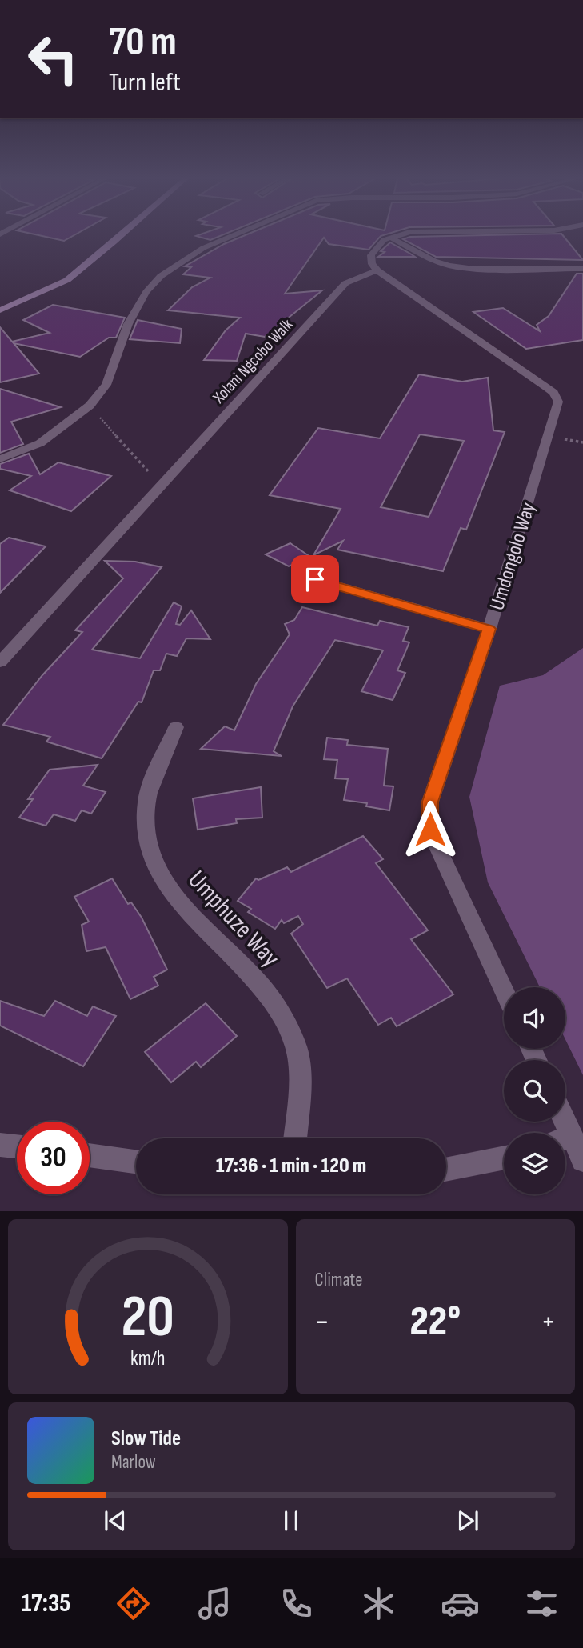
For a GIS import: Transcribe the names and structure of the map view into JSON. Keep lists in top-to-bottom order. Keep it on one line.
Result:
{"streets":{"street":["Xolani Ngcobo Walk","Umdongolo Way","Umphuze Way"]},"crossings":[["Xolani Ngcobo Walk","Umdongolo Way"]],"page":{"turn":["70 m","Turn left"],"limit":"30","trip":"17:36 · 1 min · 120 m","tile":"Climate","heat":["−","22°","+"],"song":["Slow Tide","Marlow"],"tabs":"17:35","gauge":["20","km/h"]}}
